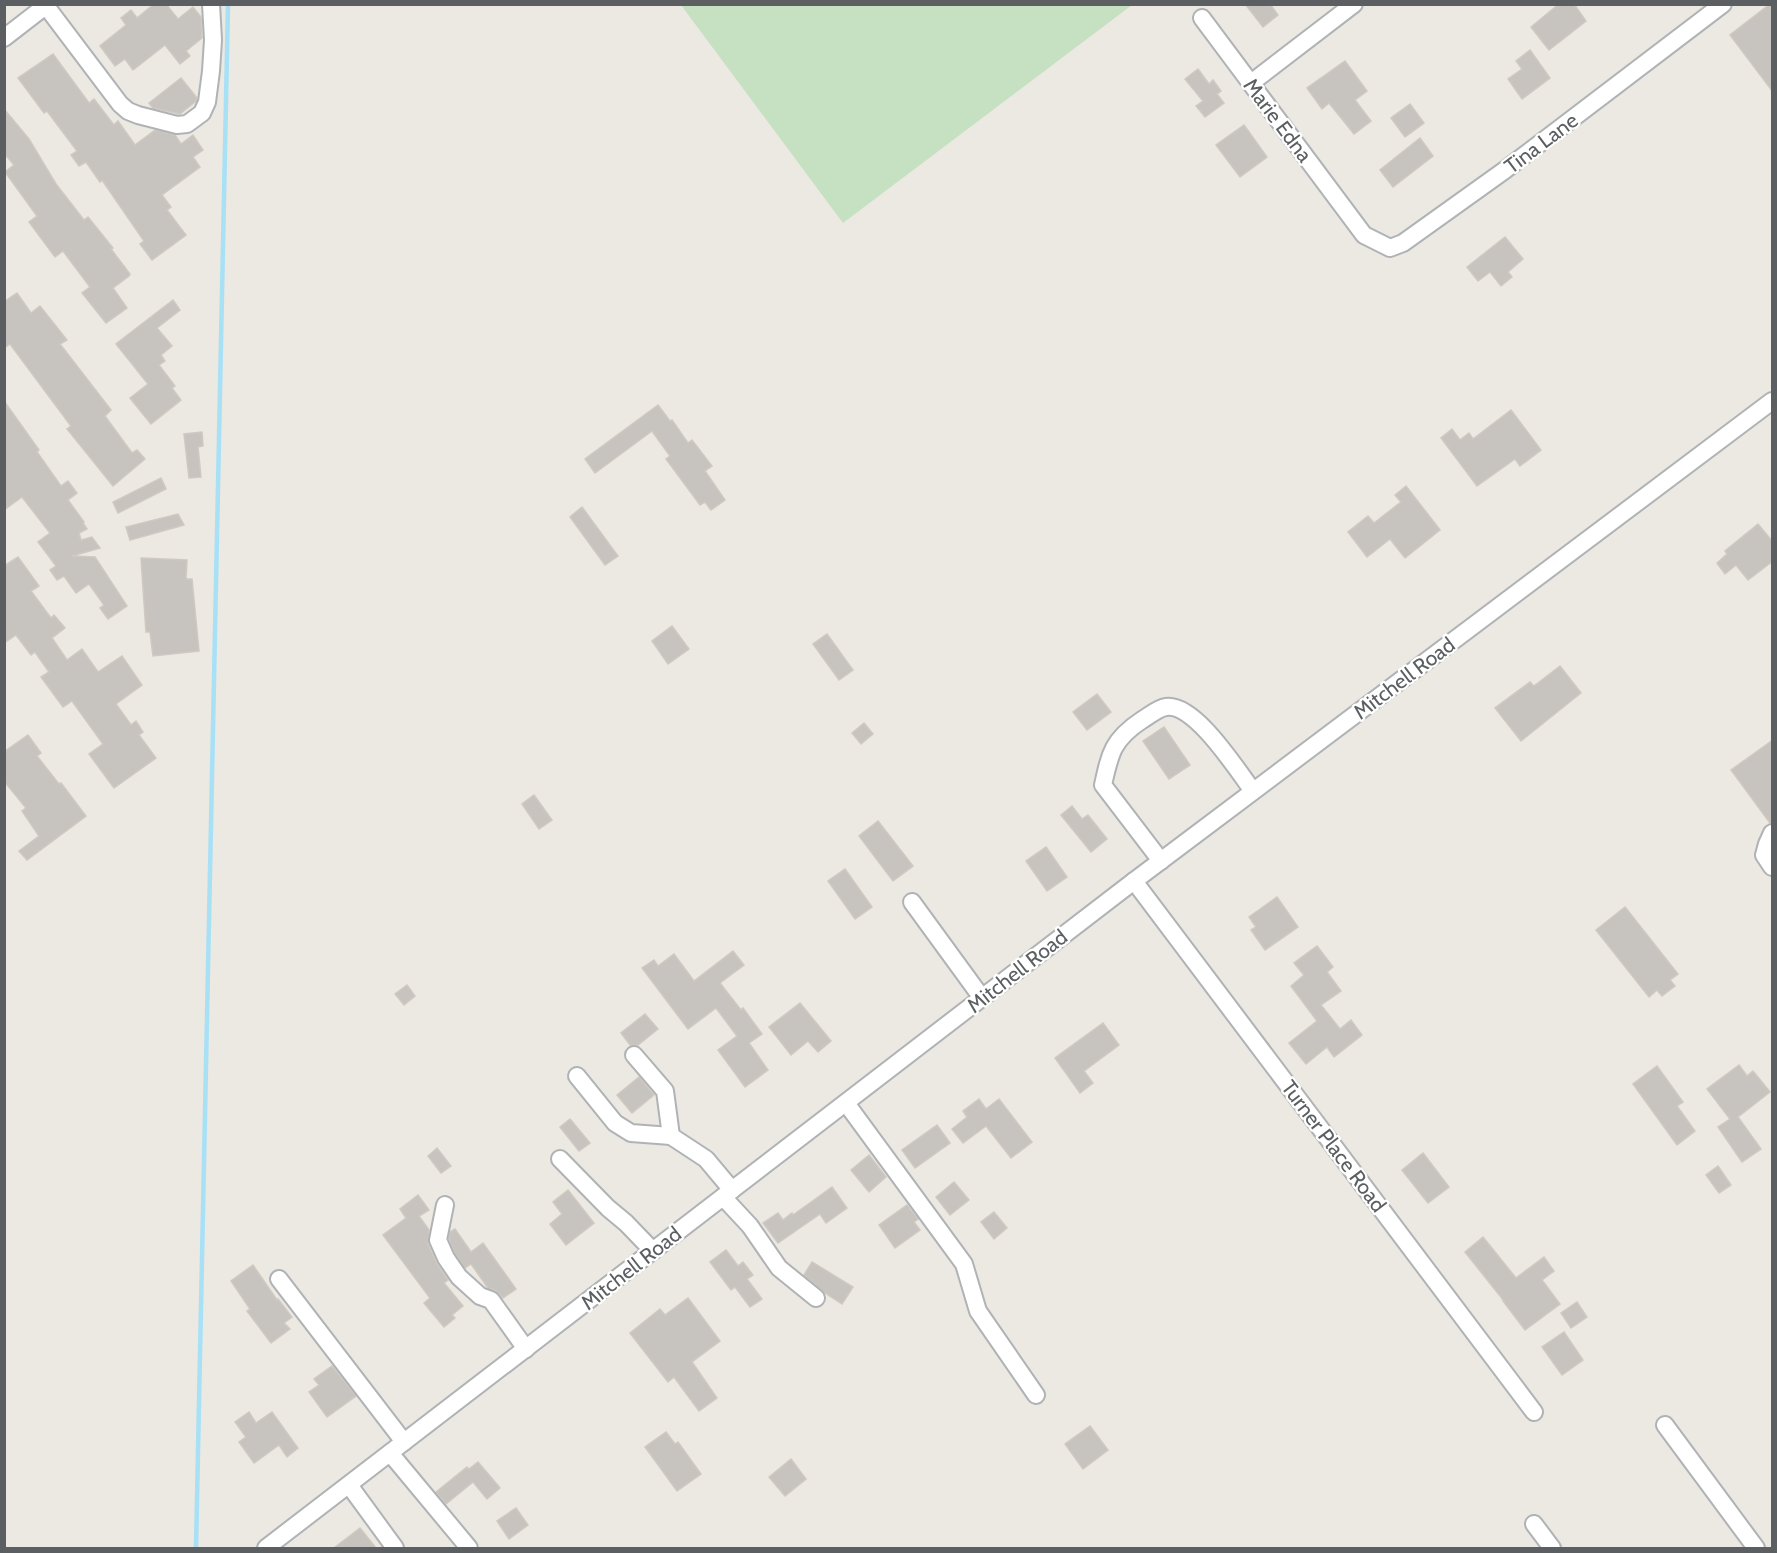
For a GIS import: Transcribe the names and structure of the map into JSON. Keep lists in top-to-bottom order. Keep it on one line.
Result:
{"streets":{"street":["Marie Edna","Tina Lane","Mitchell Road","Turner Place Road"]},"crossings":[["Marie Edna","Tina Lane"],["Mitchell Road","Turner Place Road"]]}
